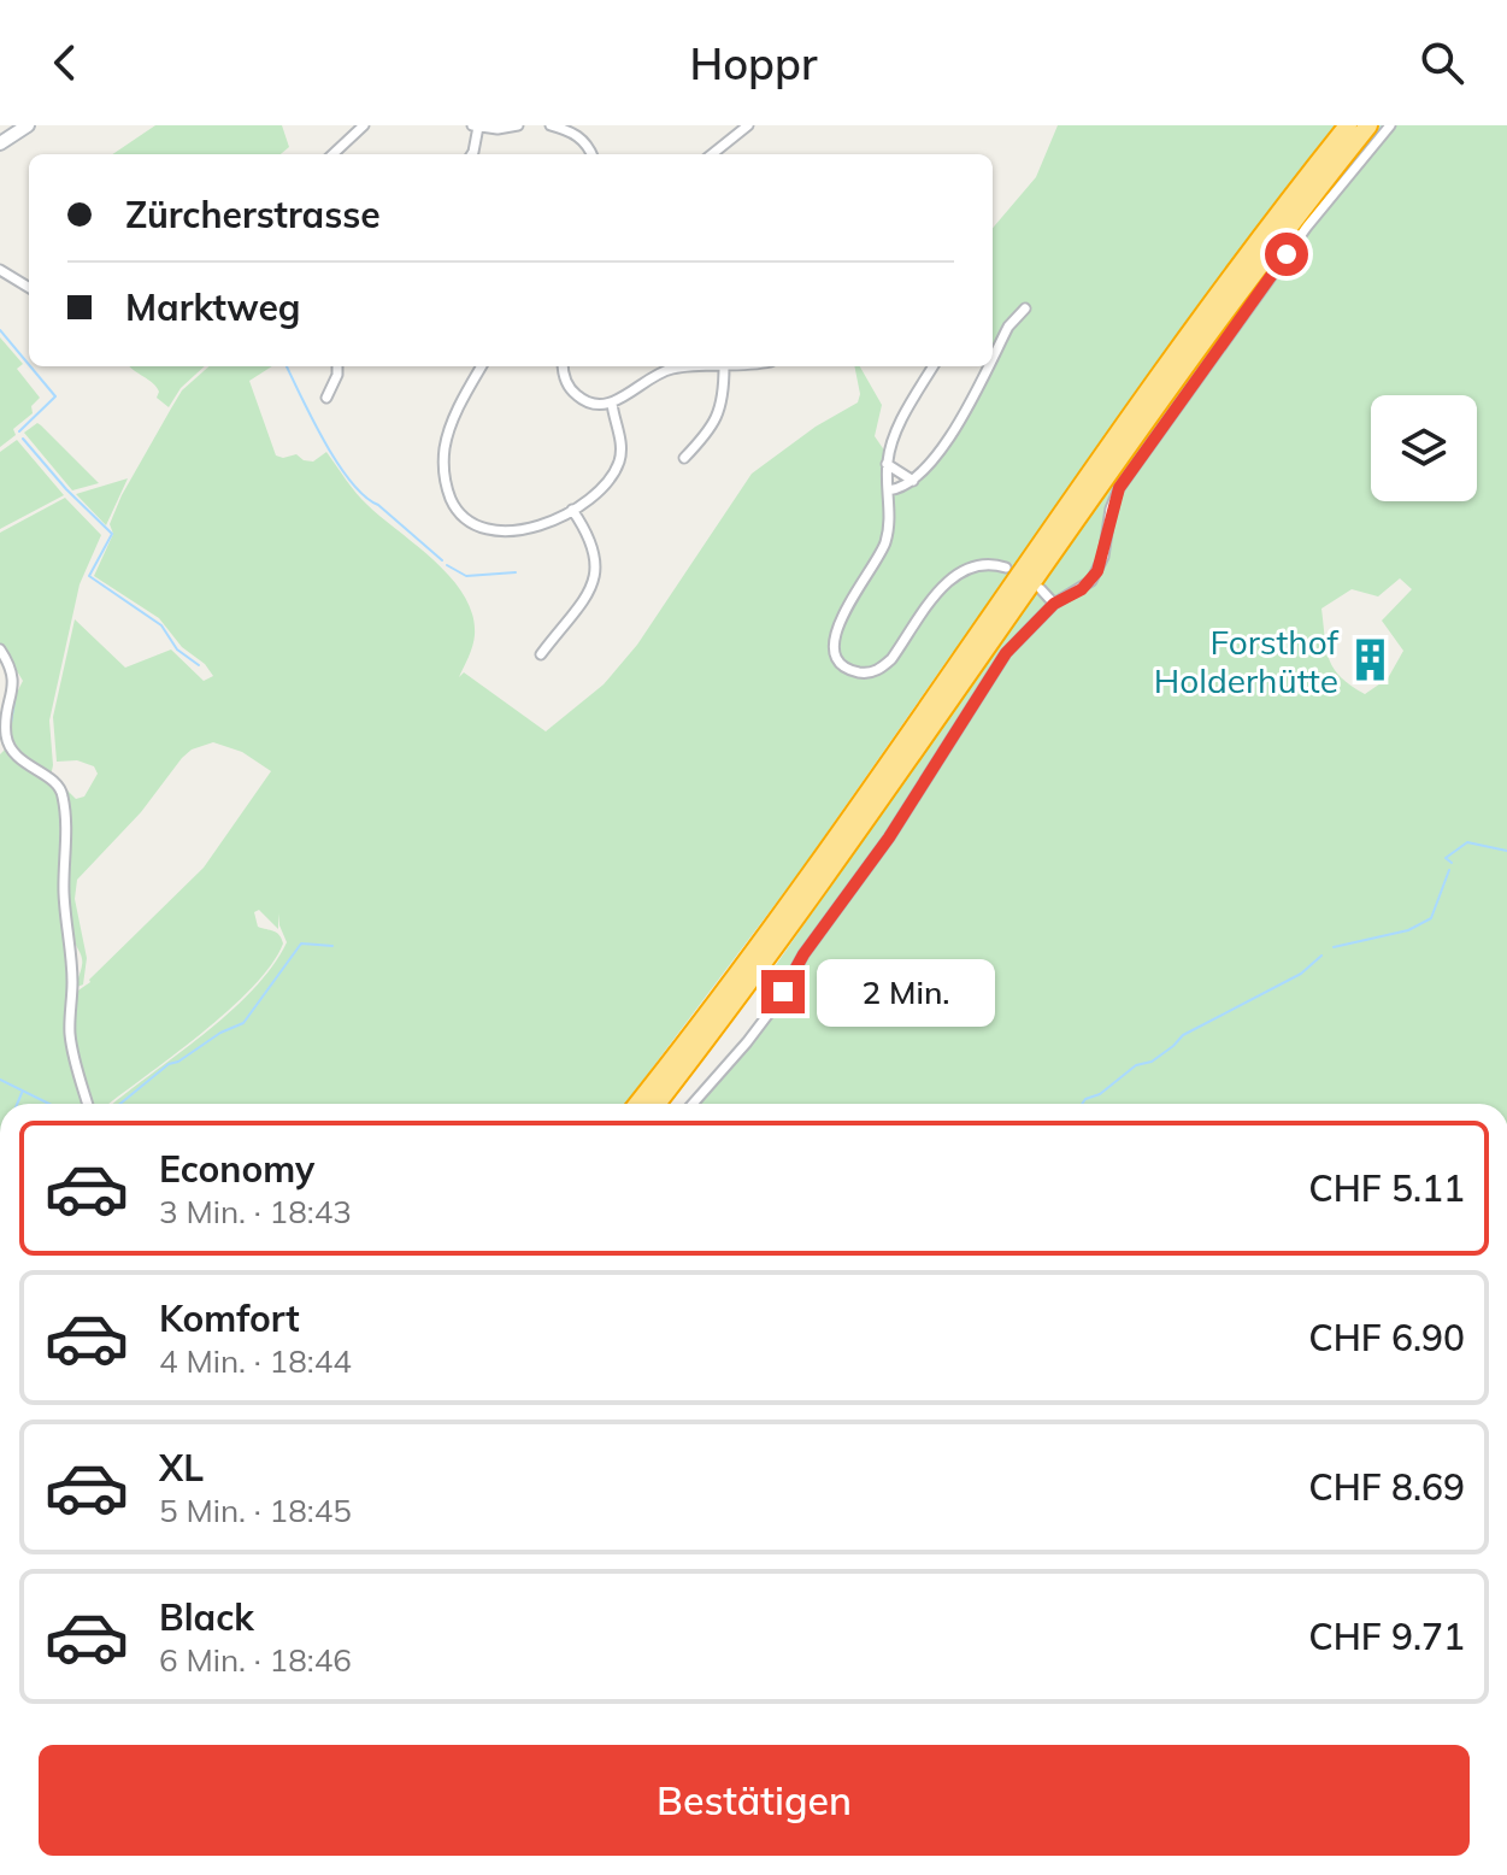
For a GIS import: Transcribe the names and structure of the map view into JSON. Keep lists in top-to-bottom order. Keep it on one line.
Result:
{"places":{"building":["Forsthof Holderhütte"]},"page":{"header":"Hoppr","banner":["Zürcherstrasse","Marktweg"],"bubble":"2 Min.","list":[{"name":"Economy","note":"3 Min. · 18:43","value":"CHF 5.11"},{"name":"Komfort","note":"4 Min. · 18:44","value":"CHF 6.90"},{"name":"XL","note":"5 Min. · 18:45","value":"CHF 8.69"},{"name":"Black","note":"6 Min. · 18:46","value":"CHF 9.71"}],"buttons":"Bestätigen"}}
